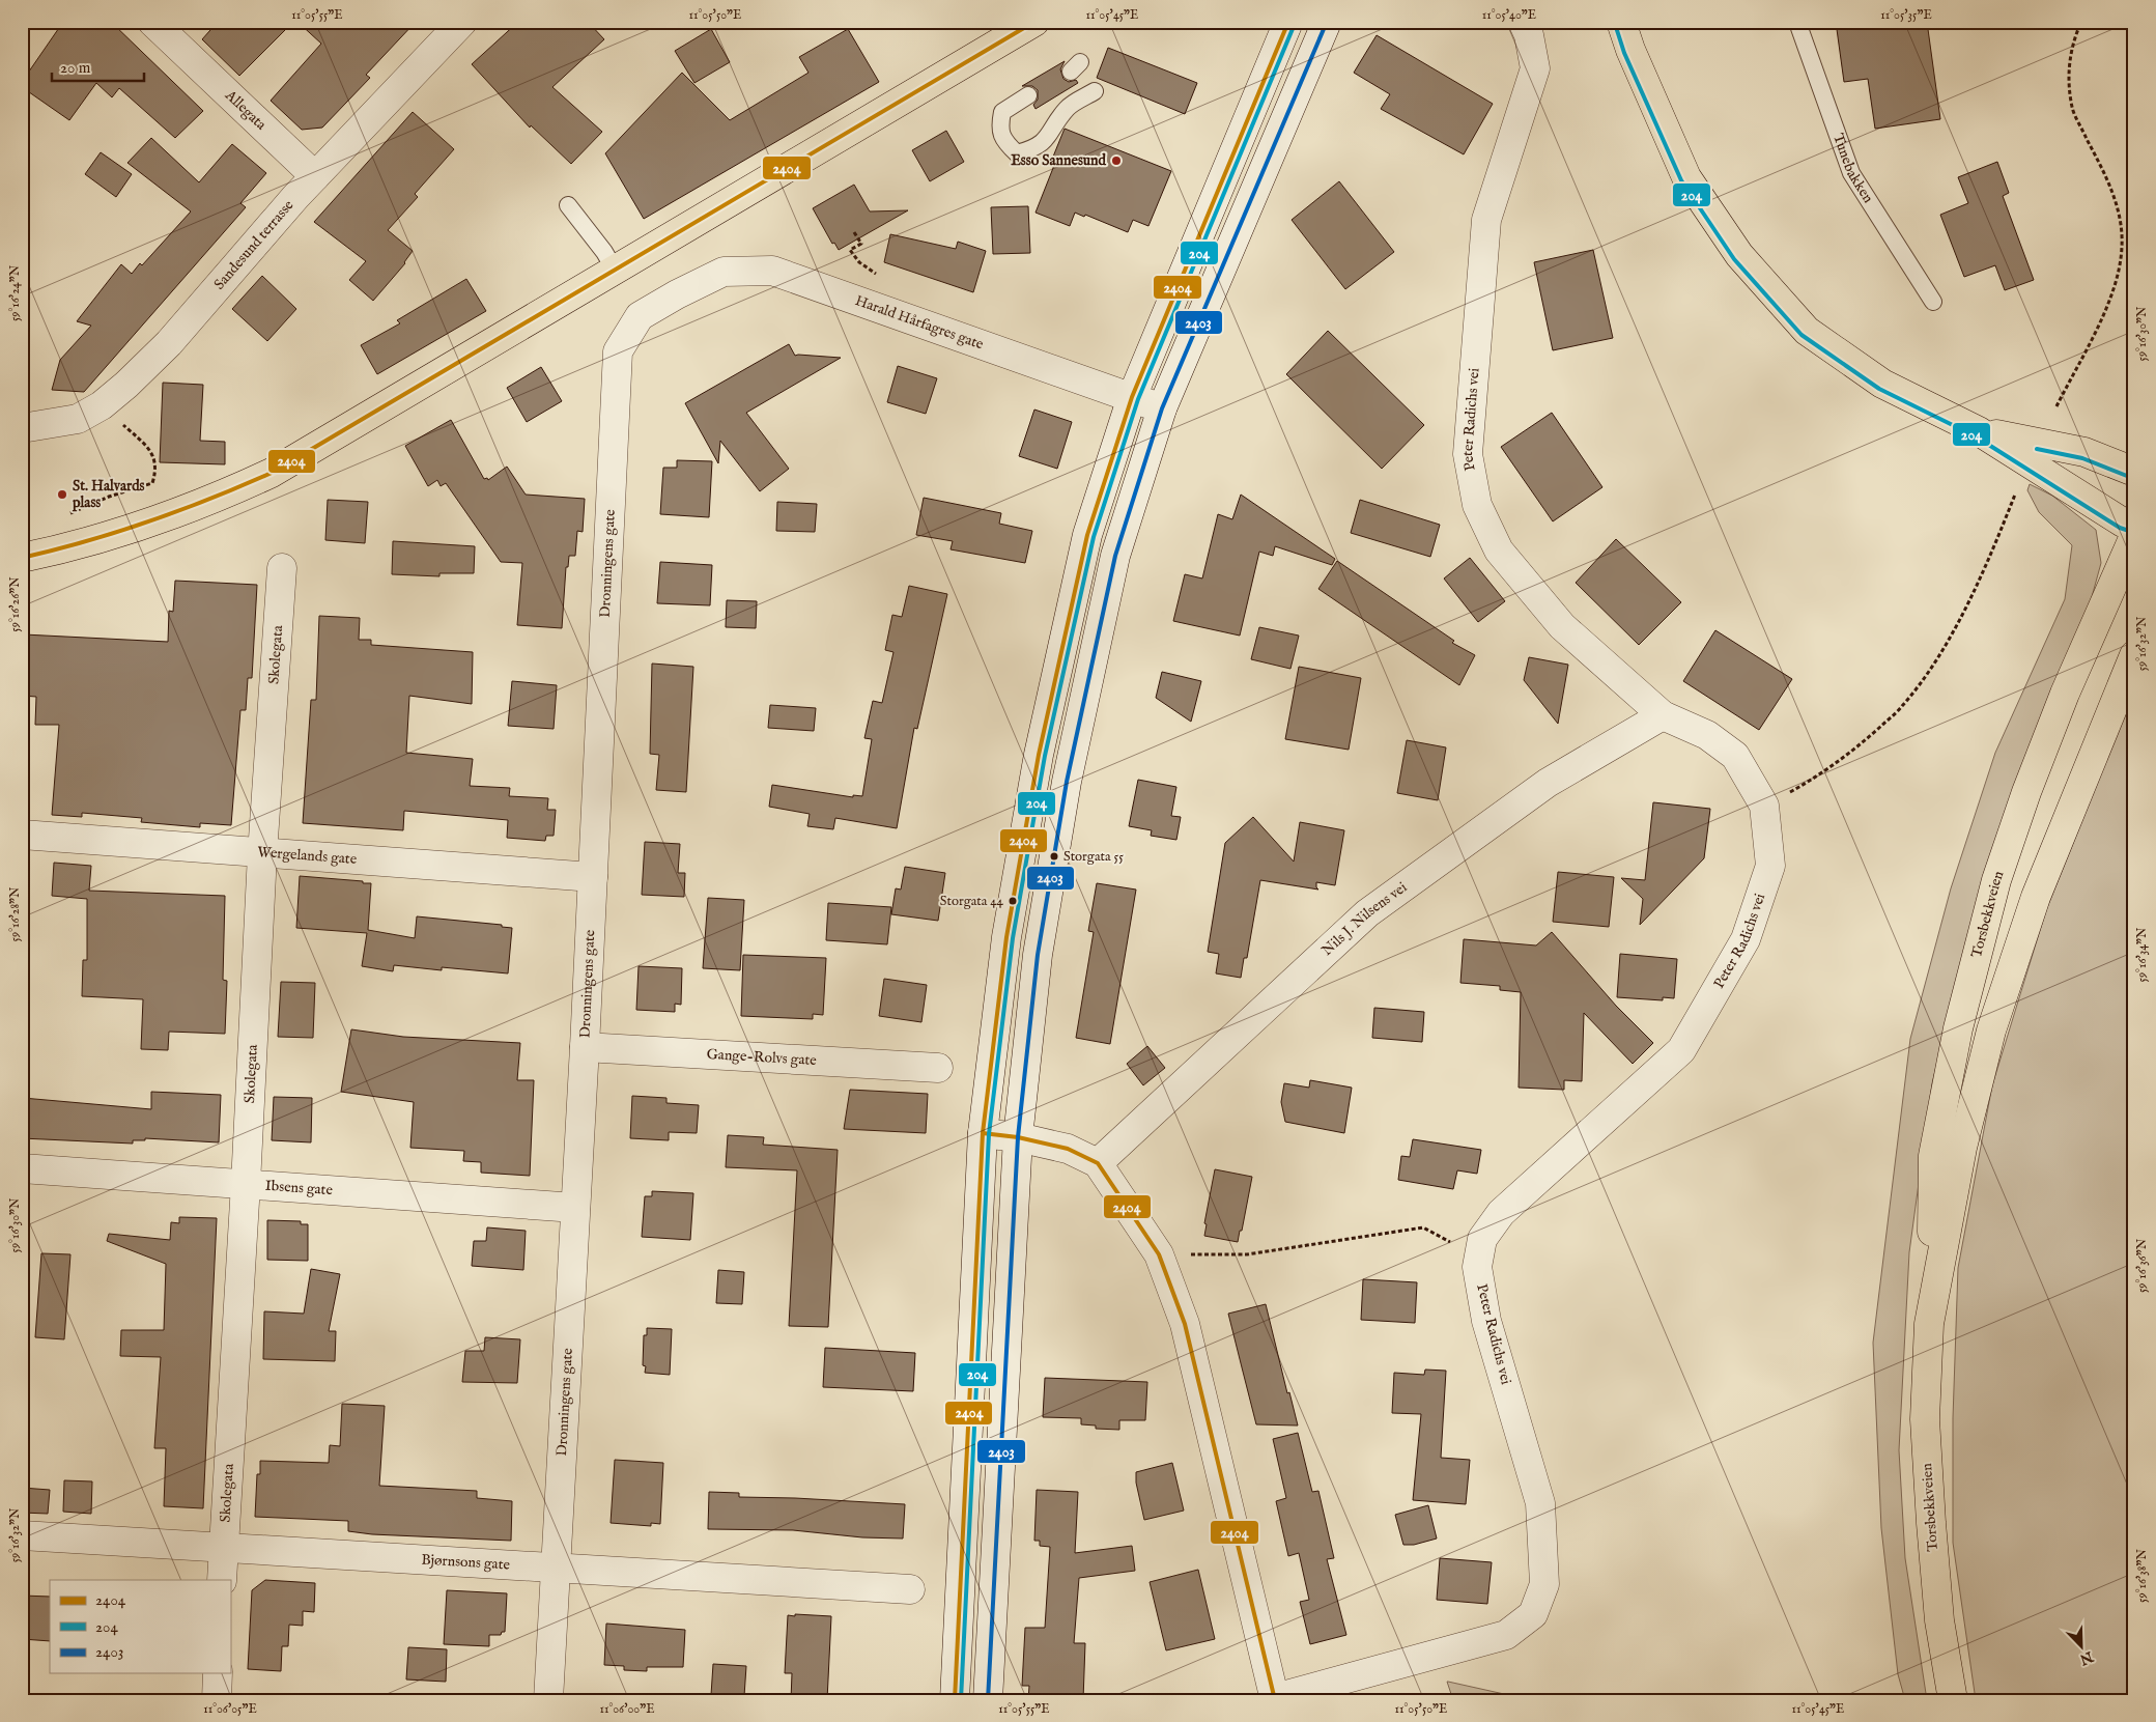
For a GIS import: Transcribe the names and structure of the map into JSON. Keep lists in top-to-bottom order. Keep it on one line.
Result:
{"streets":{"main road":["Torsbekkveien"],"street":["Allegata","Sandesund terrasse","Harald Hårfagres gate","Peter Radichs vei","Dronningens gate","Skolegata","Wergelands gate","Nils J. Nilsens vei","Gange-Rolvs gate","Ibsens gate","Bjørnsons gate"],"lane":["Tunebakken"]},"crossings":[["Allegata","Sandesund terrasse"],["Harald Hårfagres gate","Dronningens gate"],["Peter Radichs vei","Nils J. Nilsens vei"],["Dronningens gate","Wergelands gate"],["Dronningens gate","Gange-Rolvs gate"],["Dronningens gate","Ibsens gate"],["Dronningens gate","Bjørnsons gate"],["Skolegata","Wergelands gate"],["Skolegata","Ibsens gate"],["Skolegata","Bjørnsons gate"]],"places":["Esso Sannesund","St. Halvards plass","Storgata 55","Storgata 44"],"lines":["transit line 2404","transit line 2403","transit line 204"],"legend":["2404","204","2403"],"scale_bar":"20 m","north":"bottom right","coordinates":["11°05'55\"E","11°05'50\"E","11°05'45\"E","11°05'40\"E","11°05'35\"E","59°16'24\"N","59°16'30\"N","59°16'26\"N","59°16'32\"N","59°16'28\"N","59°16'34\"N","59°16'36\"N","59°16'38\"N","11°06'05\"E","11°06'00\"E"]}
